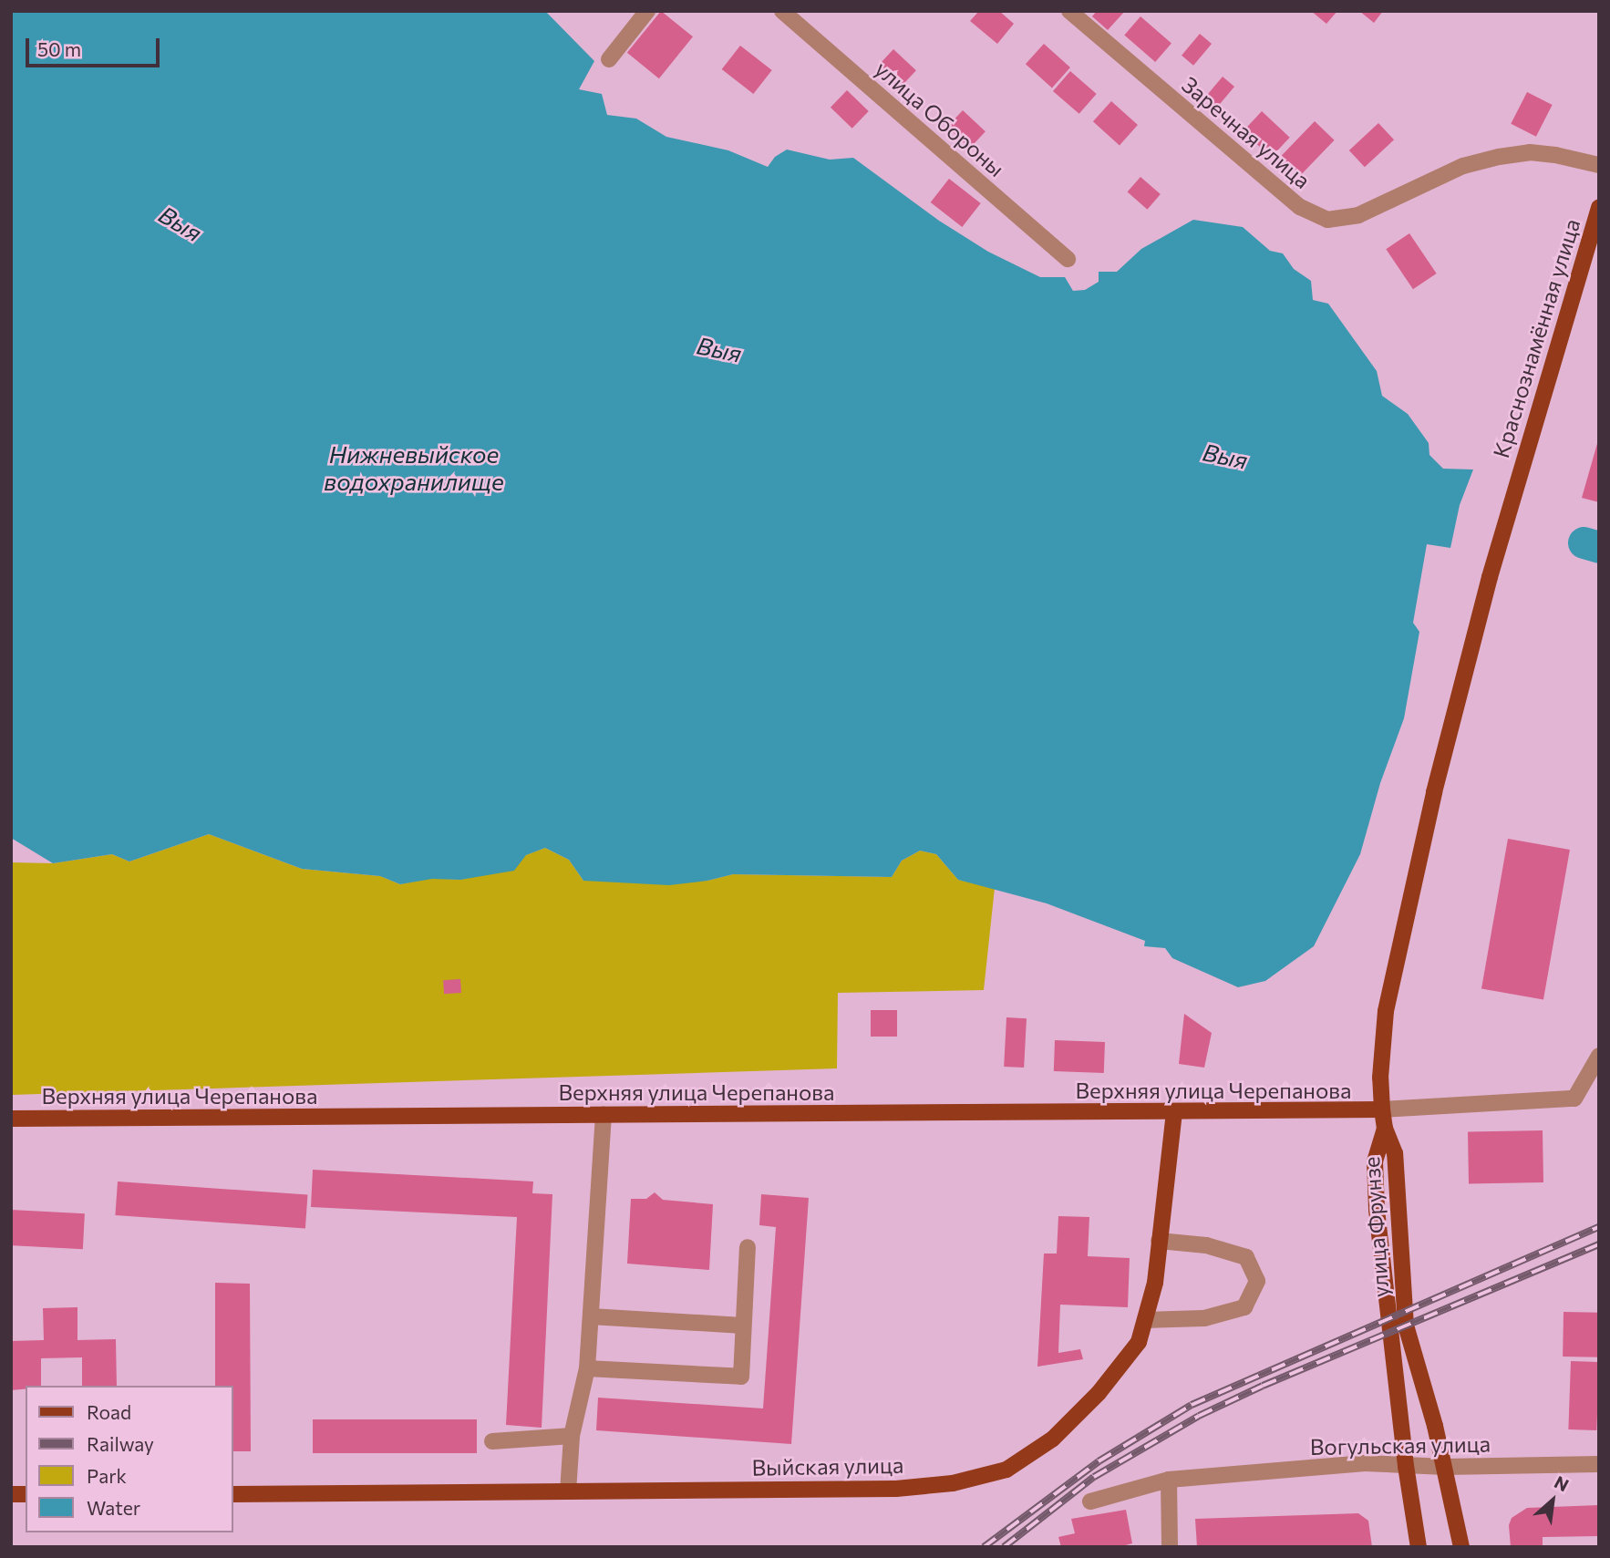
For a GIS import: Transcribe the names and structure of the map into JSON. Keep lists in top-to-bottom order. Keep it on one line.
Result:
{"streets":{"main road":["Краснознамённая улица","Верхняя улица Черепанова","улица Фрунзе","Выйская улица"],"street":["улица Обороны","Заречная улица","Вогульская улица"]},"crossings":[["Краснознамённая улица","Верхняя улица Черепанова"],["Краснознамённая улица","улица Фрунзе"],["Верхняя улица Черепанова","Выйская улица"],["улица Фрунзе","Вогульская улица"]],"water":["Выя","Нижневыйское водохранилище"],"legend":["Road","Railway","Park","Water"],"scale_bar":"50 m","north":"top right"}
